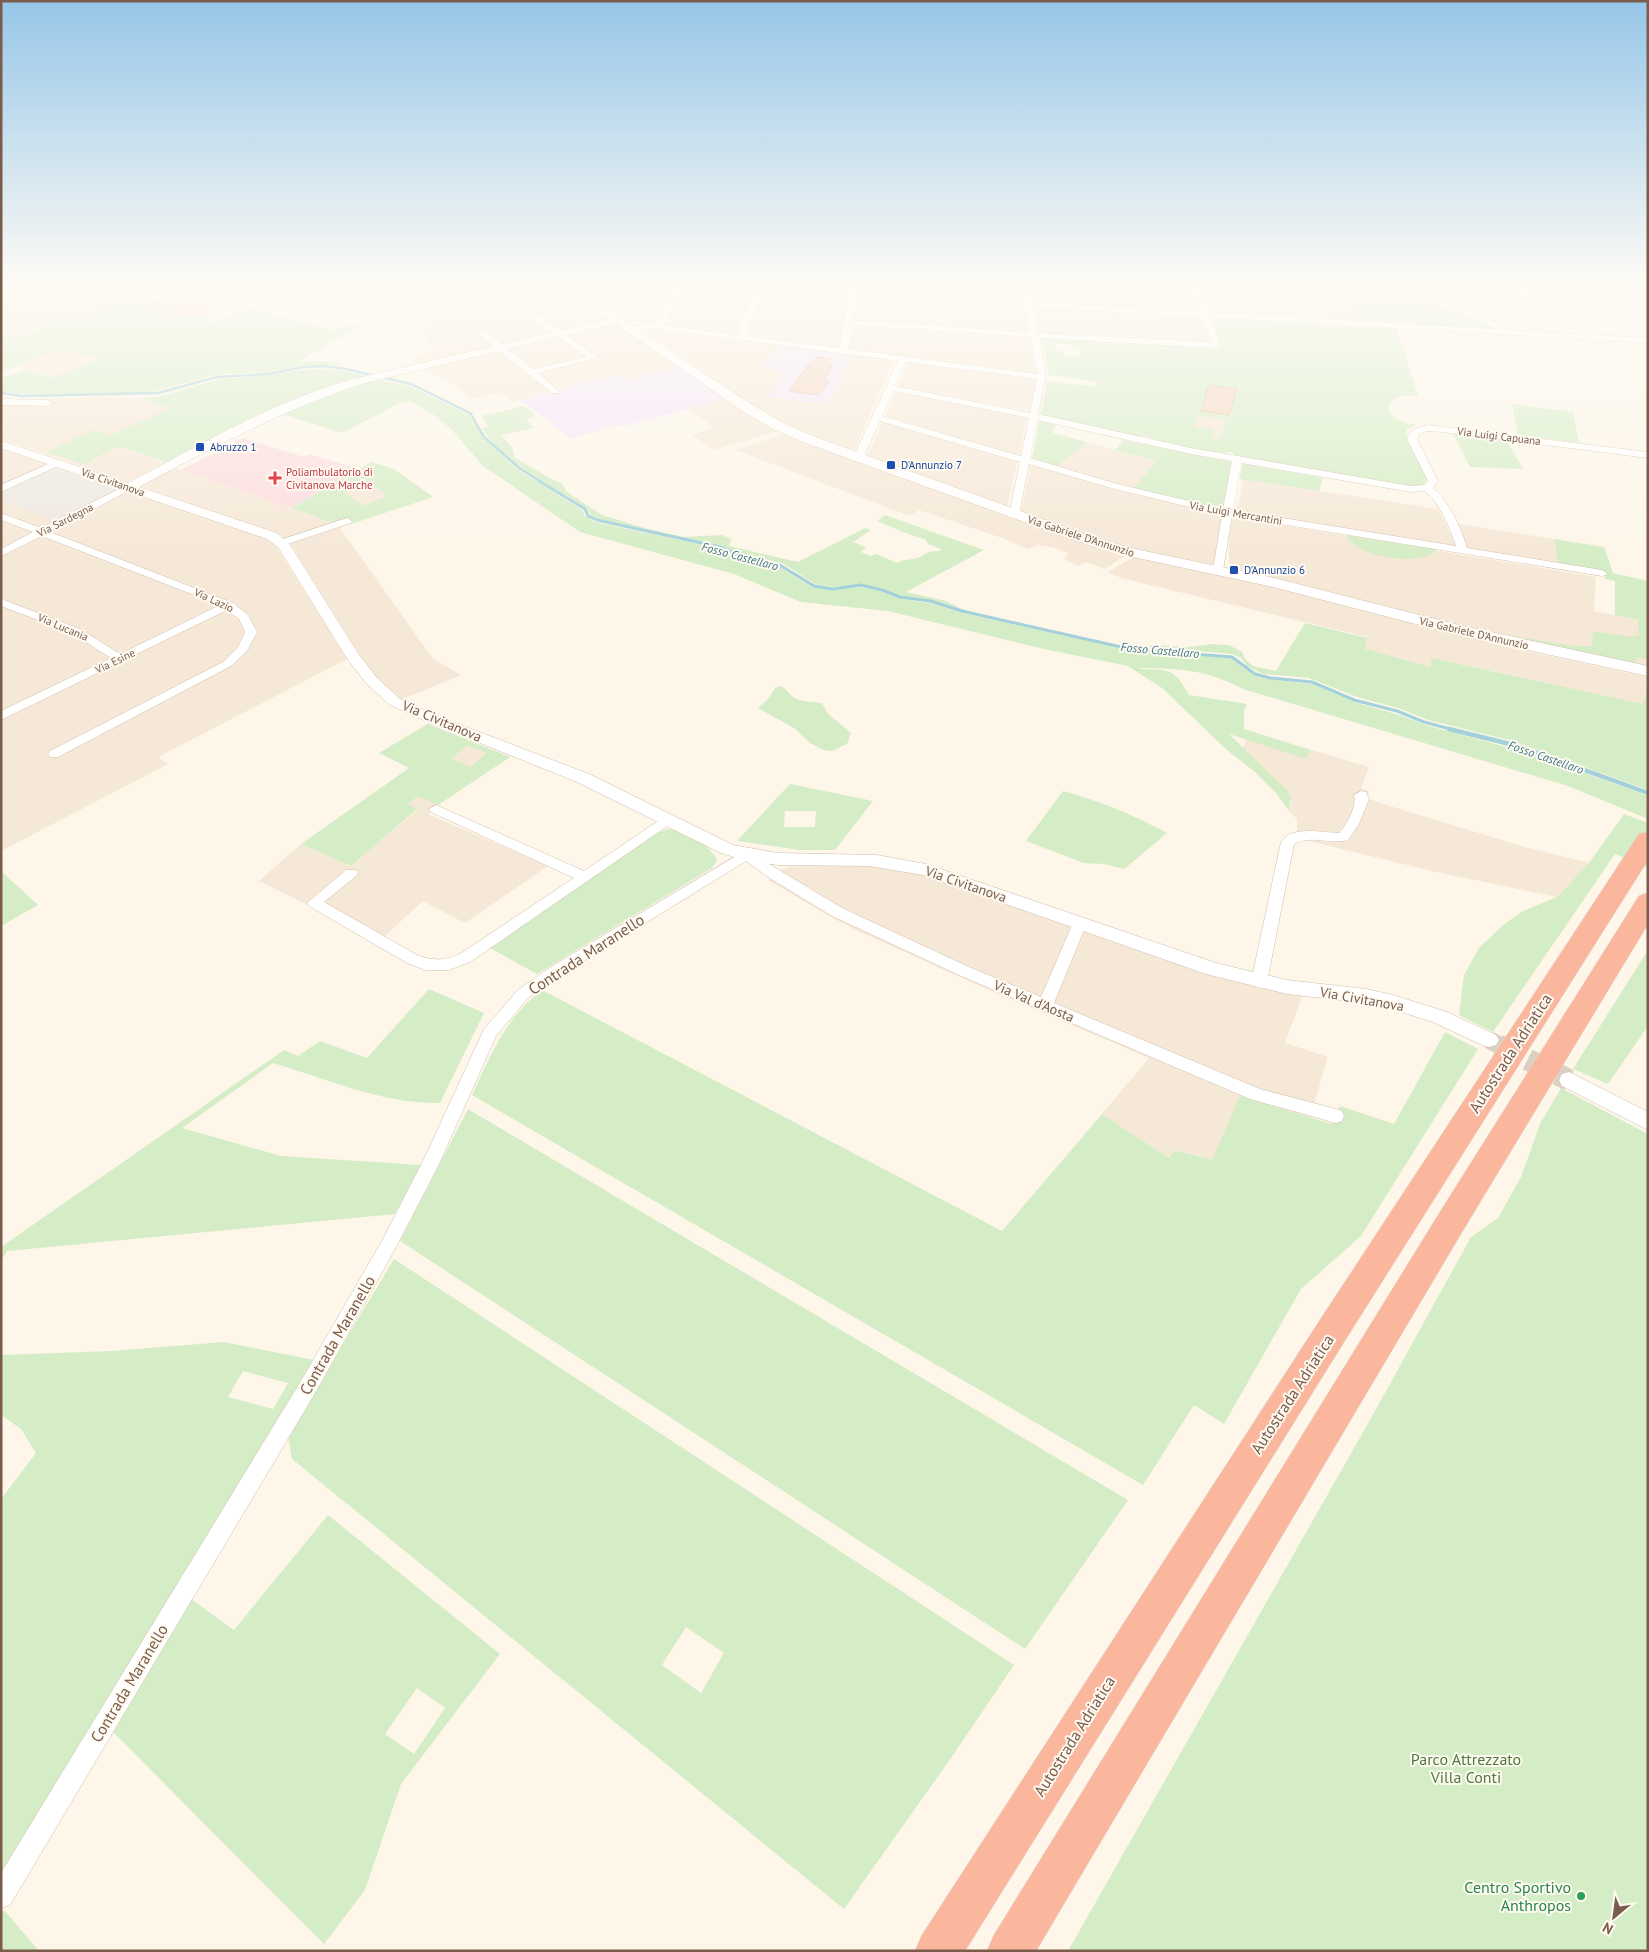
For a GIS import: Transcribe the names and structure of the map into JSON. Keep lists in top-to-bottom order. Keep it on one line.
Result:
{"streets":{"highway":["Autostrada Adriatica"],"main road":["Via Gabriele D'Annunzio"],"street":["Via Luigi Capuana","Via Civitanova","Via Luigi Mercantini","Via Sardegna","Via Lazio","Via Lucania","Via Esine","Contrada Maranello","Via Val d'Aosta"]},"crossings":[["Via Civitanova","Via Sardegna"],["Via Civitanova","Contrada Maranello"],["Via Civitanova","Via Val d'Aosta"],["Via Sardegna","Via Lazio"],["Via Lazio","Via Esine"],["Via Lucania","Via Esine"],["Contrada Maranello","Via Val d'Aosta"]],"water":["Fosso Castellaro"],"parks":["Parco Attrezzato Villa Conti"],"places":{"transit":["Abruzzo 1","D'Annunzio 7","D'Annunzio 6"],"health":["Poliambulatorio di Civitanova Marche"],"other":["Centro Sportivo Anthropos"]},"north":"bottom left"}
